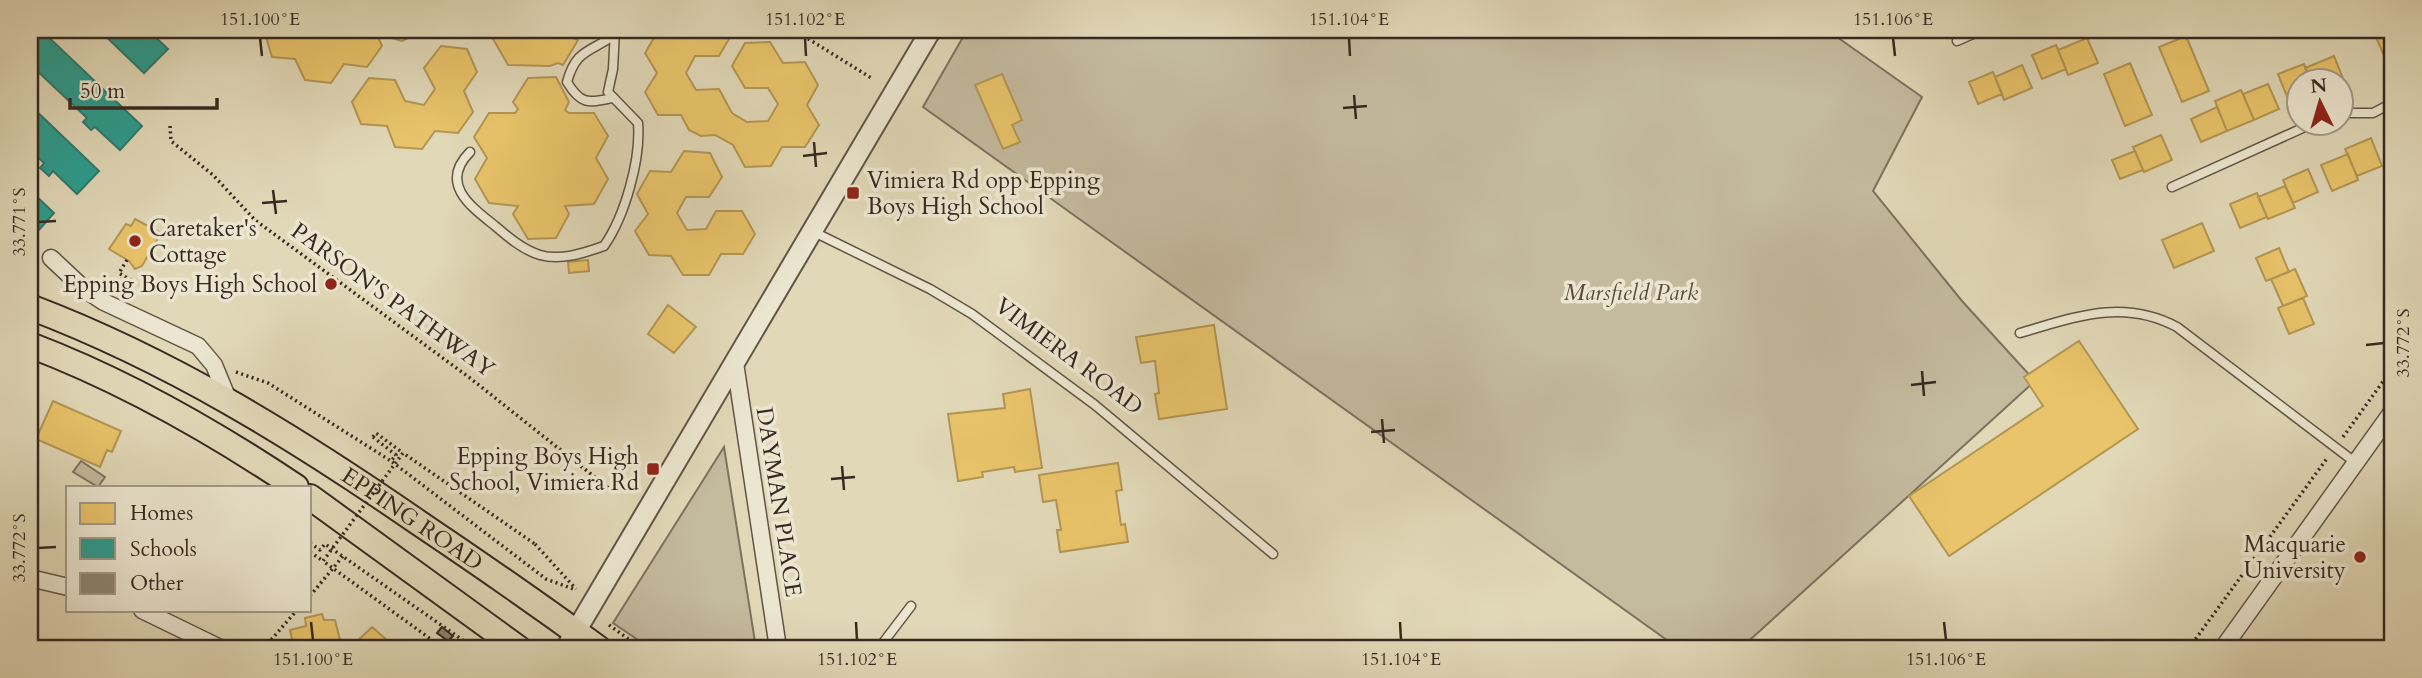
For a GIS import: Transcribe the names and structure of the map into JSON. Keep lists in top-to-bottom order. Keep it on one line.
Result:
{"streets":{"main road":["EPPING ROAD"],"street":["DAYMAN PLACE"],"lane":["VIMIERA ROAD"],"path":["PARSON'S PATHWAY"]},"parks":["Marsfield Park"],"places":{"transit":["Vimiera Rd opp Epping Boys High School","Epping Boys High School, Vimiera Rd"],"other":["Caretaker's Cottage","Epping Boys High School","Macquarie University"]},"legend":["Homes","Schools","Other"],"scale_bar":"50 m","north":"top","coordinates":["151.100°E","151.102°E","151.104°E","151.106°E","33.771°S","33.772°S"]}
